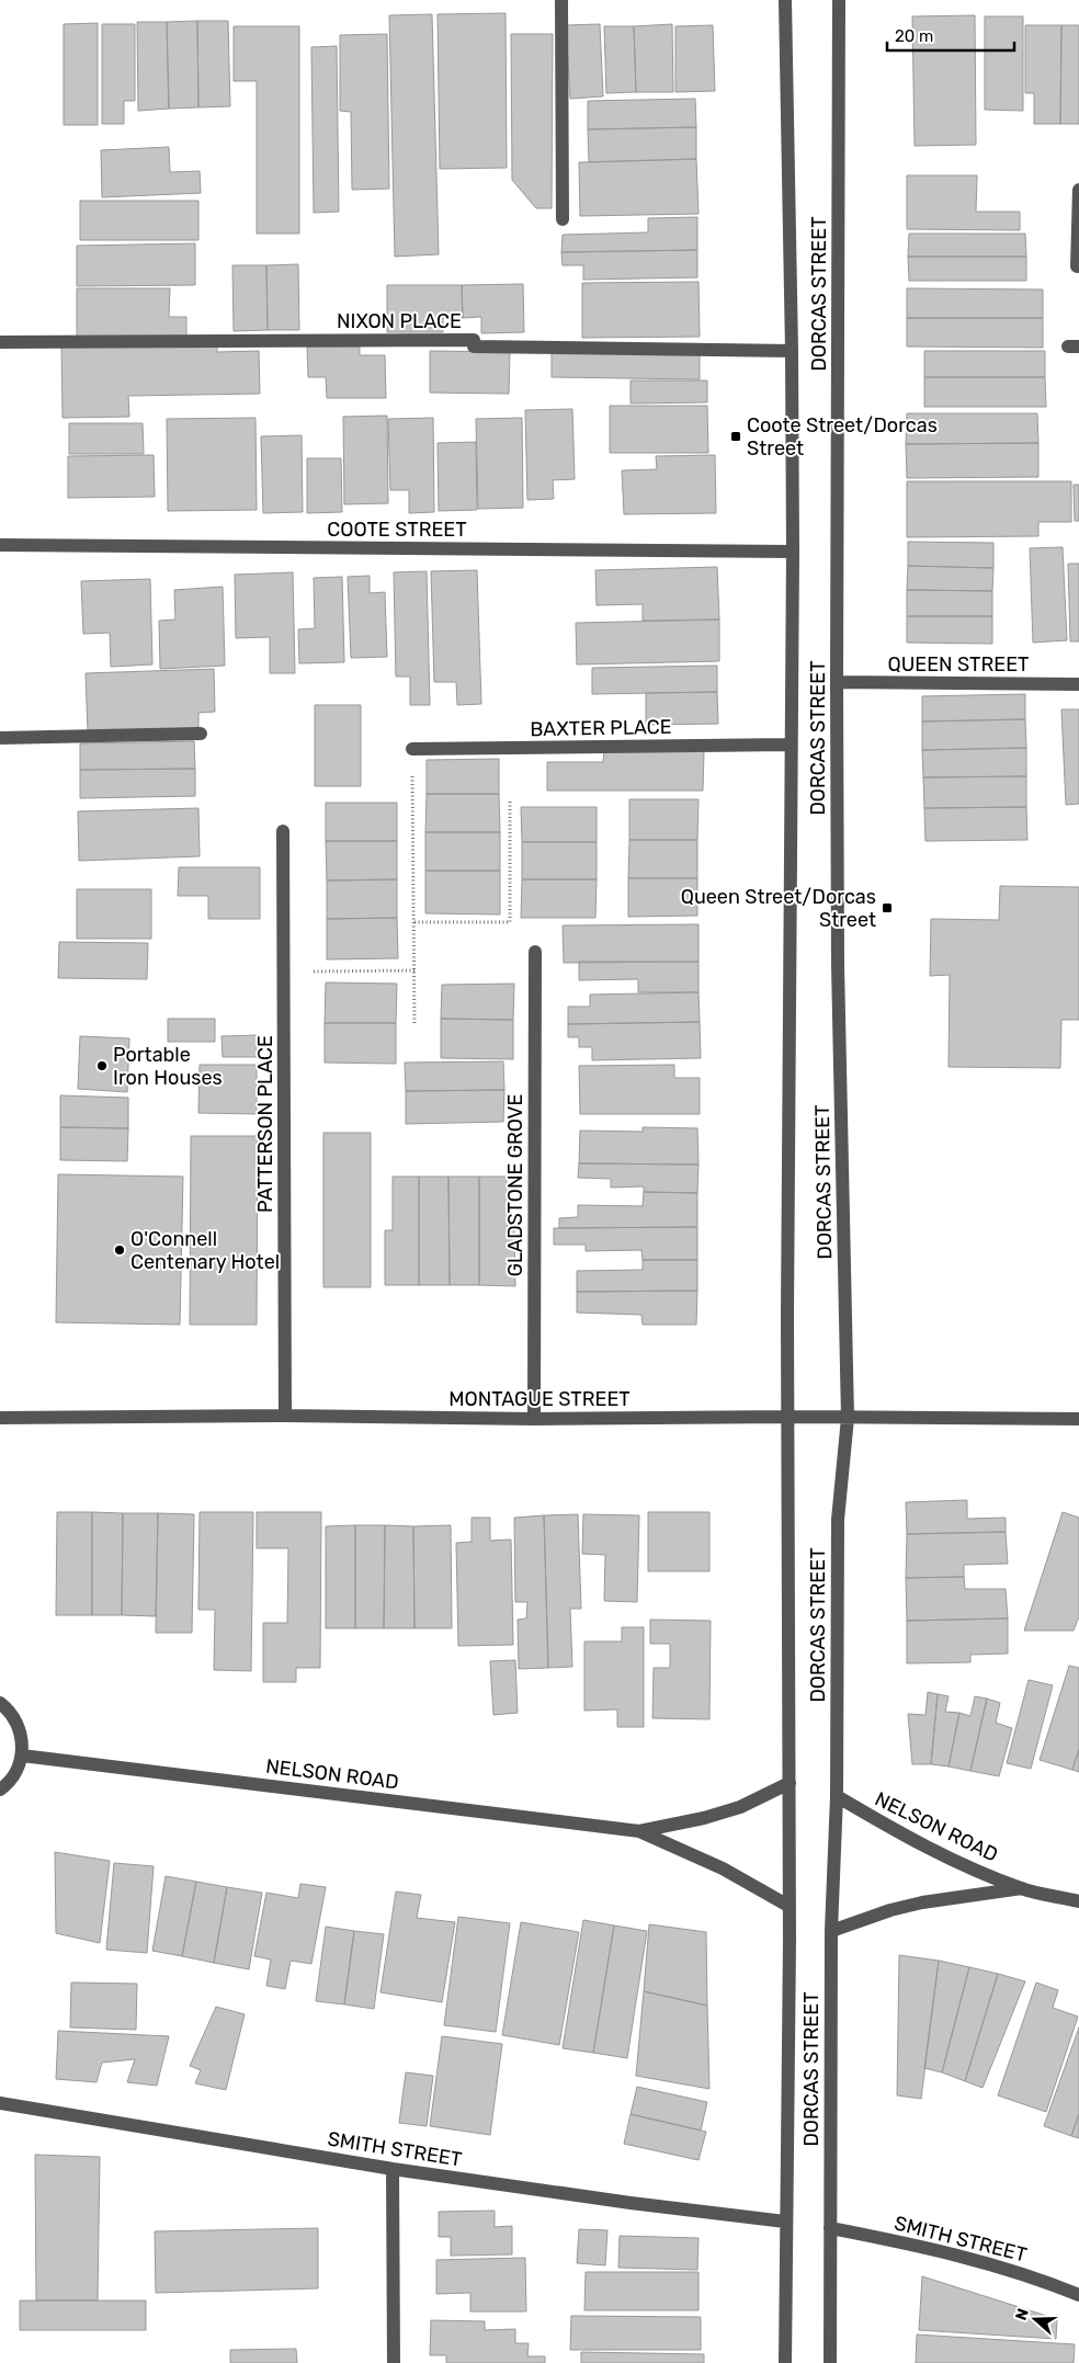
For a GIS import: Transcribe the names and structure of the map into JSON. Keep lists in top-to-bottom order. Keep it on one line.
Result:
{"streets":{"street":["DORCAS STREET","NIXON PLACE","COOTE STREET","QUEEN STREET","BAXTER PLACE","PATTERSON PLACE","GLADSTONE GROVE","MONTAGUE STREET","NELSON ROAD","SMITH STREET"]},"crossings":[["DORCAS STREET","NIXON PLACE"],["DORCAS STREET","COOTE STREET"],["DORCAS STREET","QUEEN STREET"],["DORCAS STREET","BAXTER PLACE"],["DORCAS STREET","MONTAGUE STREET"],["DORCAS STREET","NELSON ROAD"],["DORCAS STREET","SMITH STREET"],["PATTERSON PLACE","MONTAGUE STREET"],["GLADSTONE GROVE","MONTAGUE STREET"]],"places":{"transit":["Coote Street/Dorcas Street","Queen Street/Dorcas Street"],"other":["Portable Iron Houses","O'Connell Centenary Hotel"]},"scale_bar":"20 m","north":"left"}
